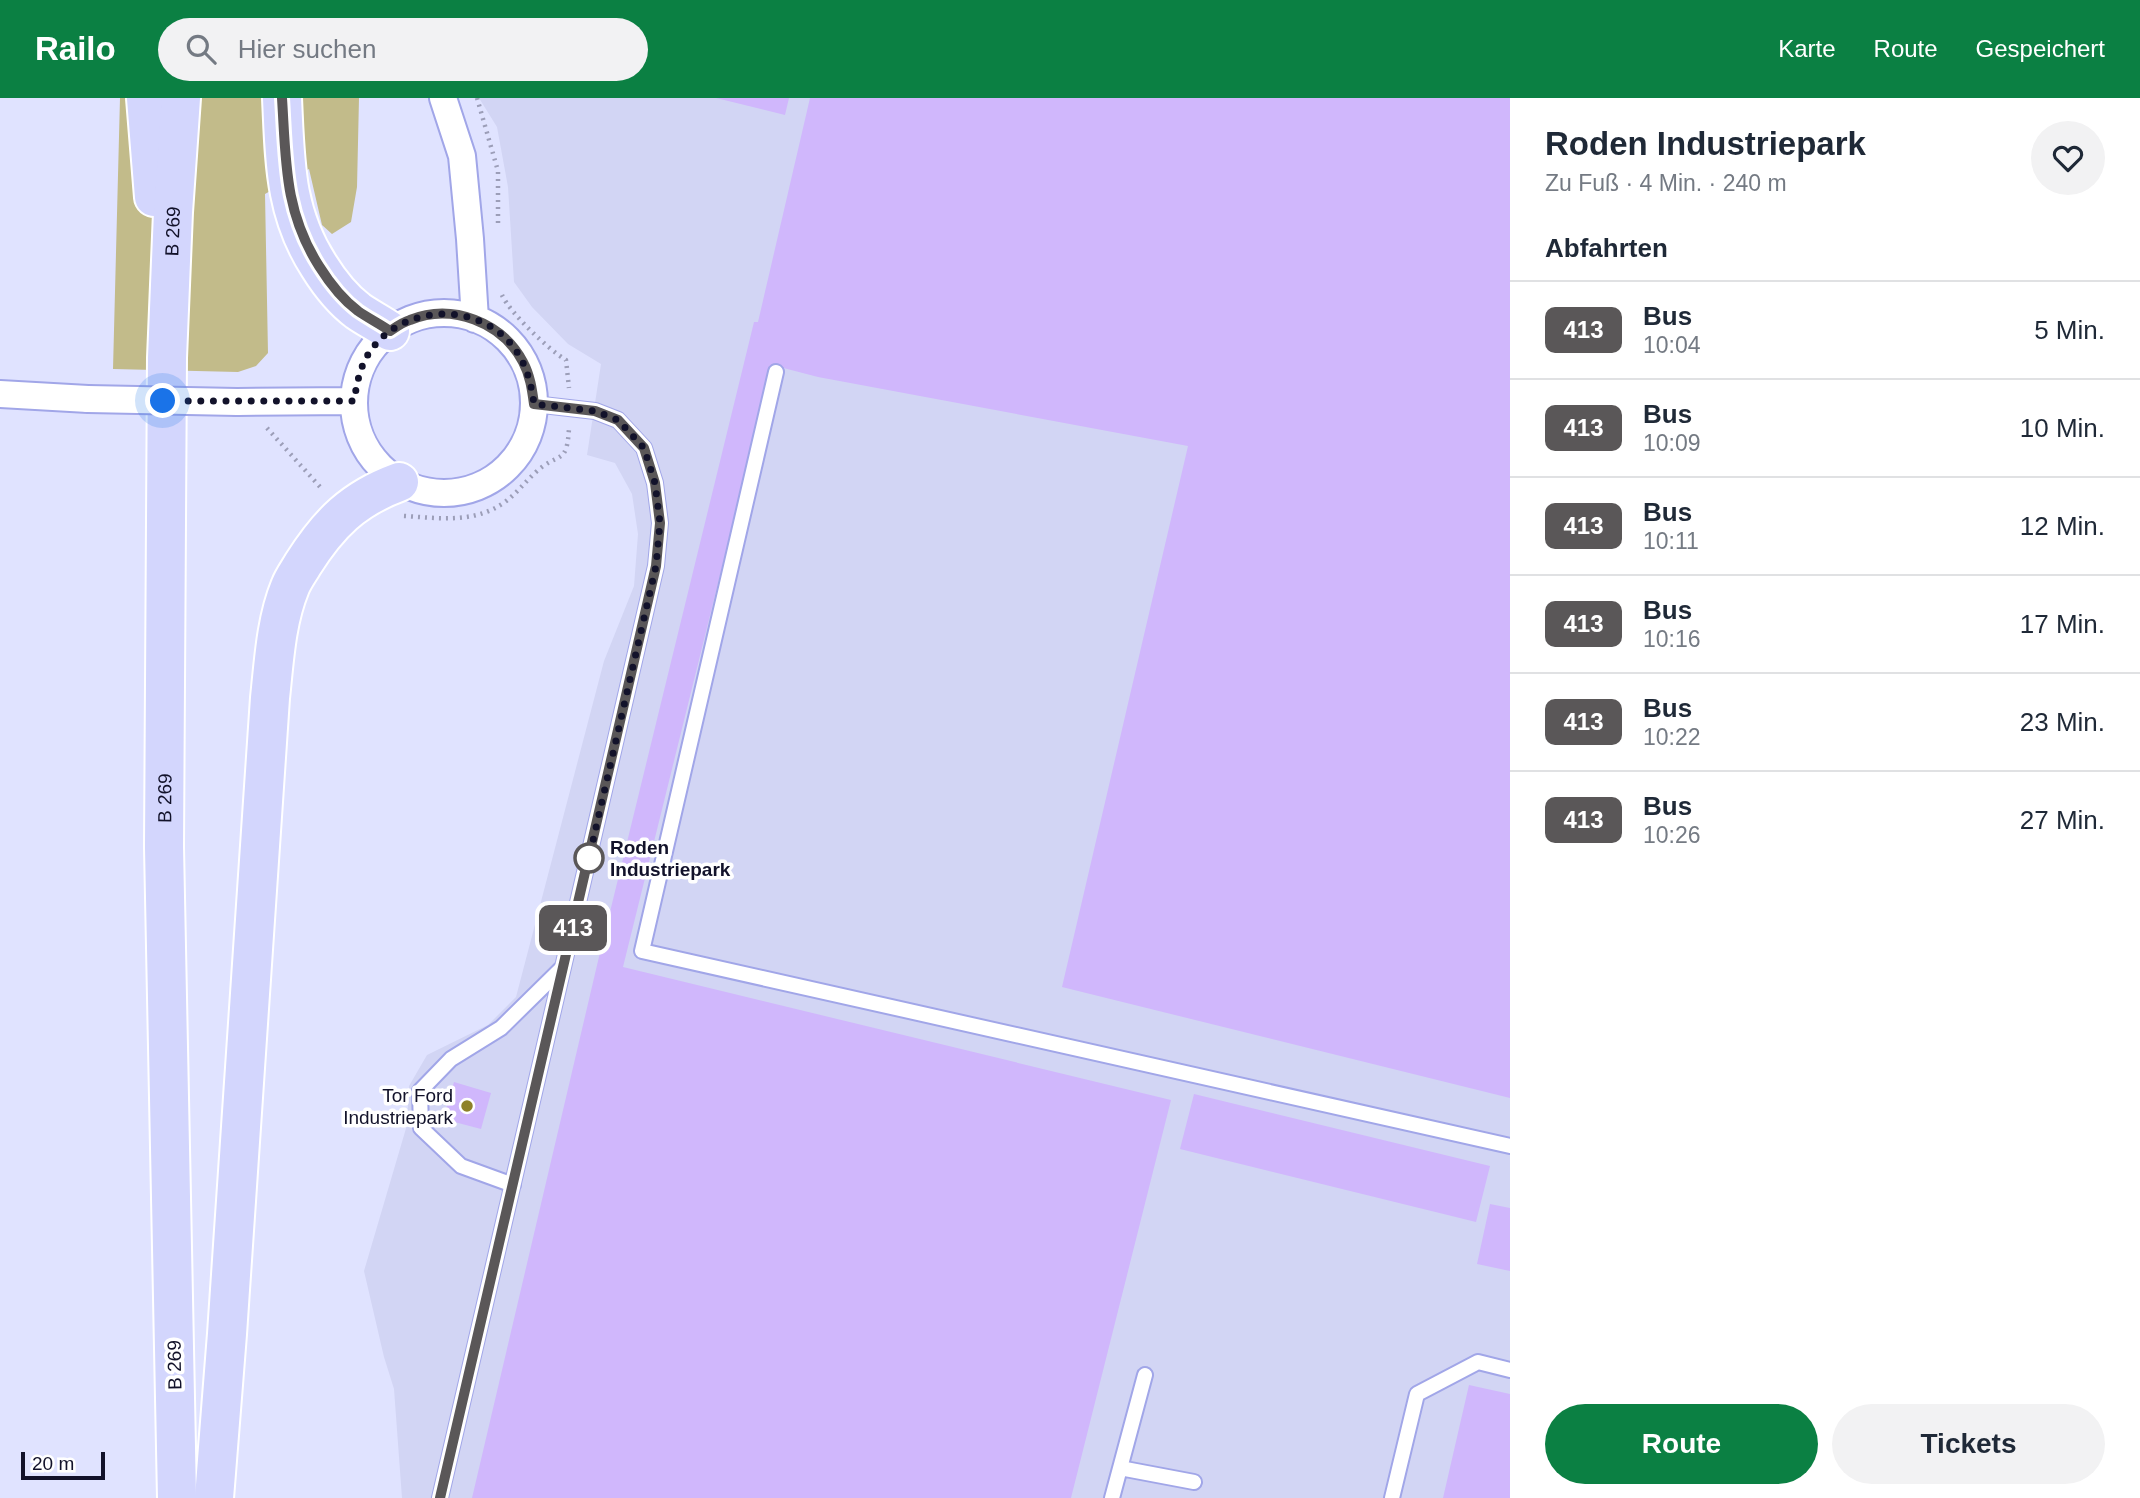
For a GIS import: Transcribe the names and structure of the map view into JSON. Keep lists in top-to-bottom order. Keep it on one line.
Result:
{"streets":{"main road":["B 269"]},"places":["Roden Industriepark","Tor Ford Industriepark"],"lines":["bus line 413"],"scale_bar":"20 m","page":{"header":"Railo","search":"Hier suchen","nav":["Karte","Route","Gespeichert"],"on_map":"413","heading":[["Roden Industriepark","Zu Fuß · 4 Min. · 240 m"],"Abfahrten"],"list":[{"mark":"413","name":"Bus","note":"10:04","value":"5 Min."},{"mark":"413","name":"Bus","note":"10:09","value":"10 Min."},{"mark":"413","name":"Bus","note":"10:11","value":"12 Min."},{"mark":"413","name":"Bus","note":"10:16","value":"17 Min."},{"mark":"413","name":"Bus","note":"10:22","value":"23 Min."},{"mark":"413","name":"Bus","note":"10:26","value":"27 Min."}],"buttons":["Route","Tickets"],"scale":"20 m"}}
